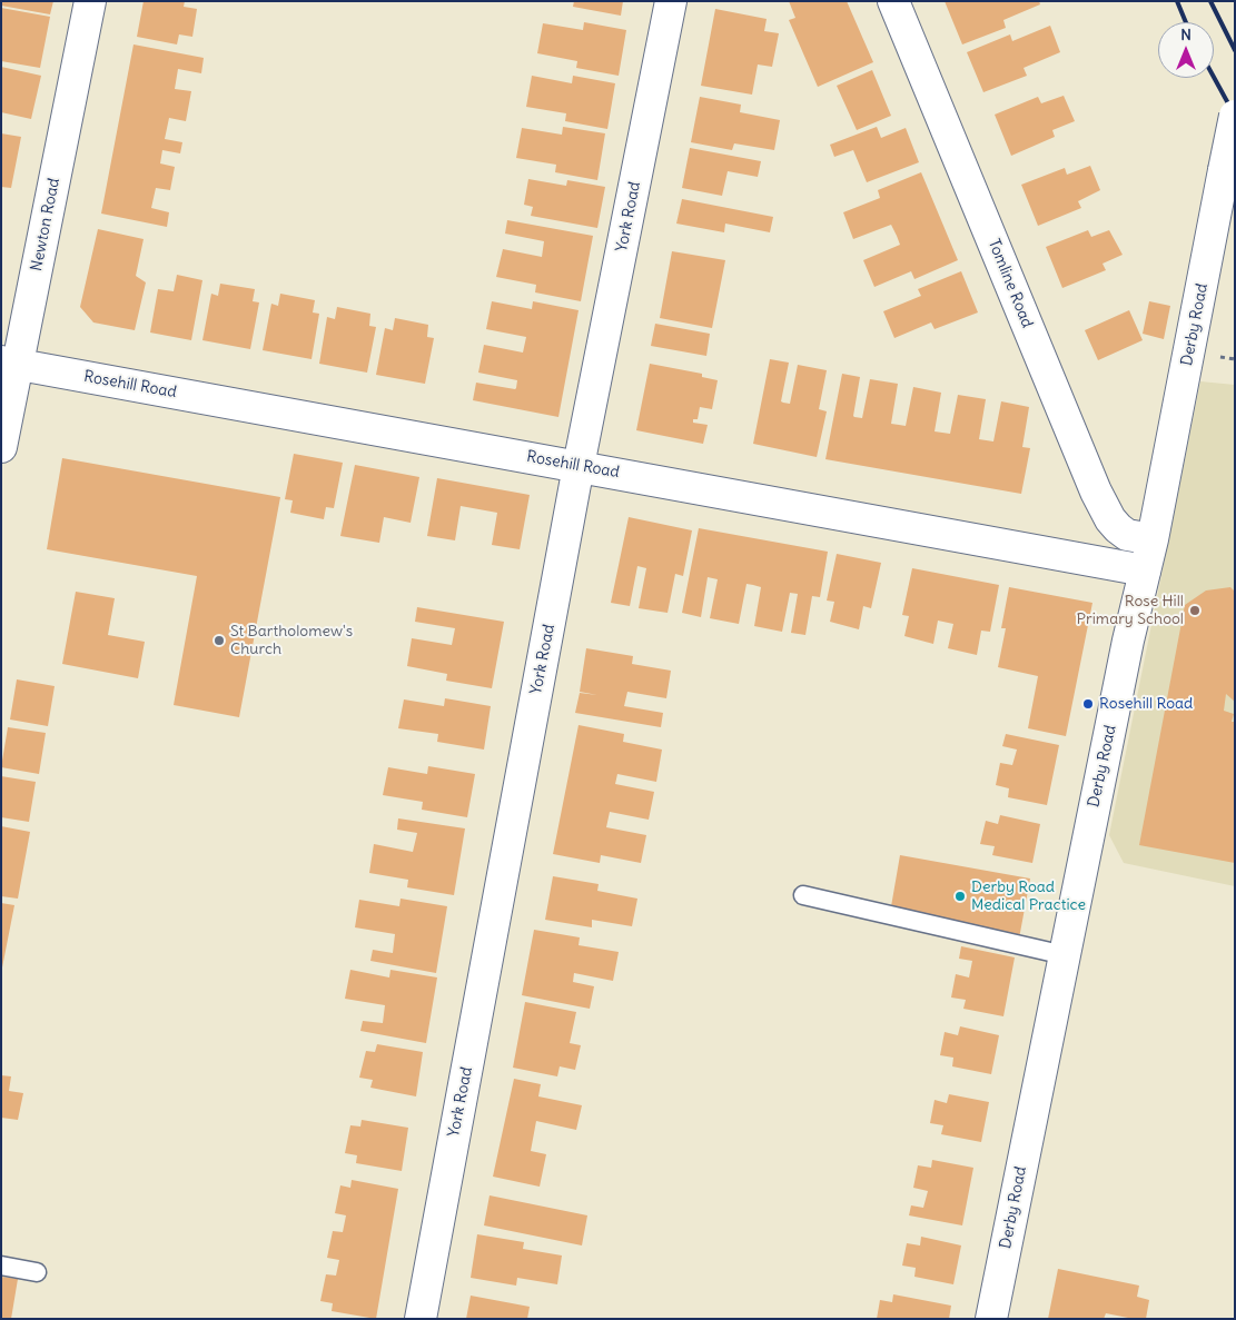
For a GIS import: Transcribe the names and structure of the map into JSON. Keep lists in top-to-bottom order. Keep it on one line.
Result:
{"streets":{"street":["York Road","Newton Road","Tomline Road","Derby Road","Rosehill Road"]},"crossings":[["York Road","Rosehill Road"],["Newton Road","Rosehill Road"],["Tomline Road","Derby Road"],["Derby Road","Rosehill Road"]],"places":["Rose Hill Primary School","St Bartholomew's Church","Rosehill Road","Derby Road Medical Practice"],"north":"top"}
